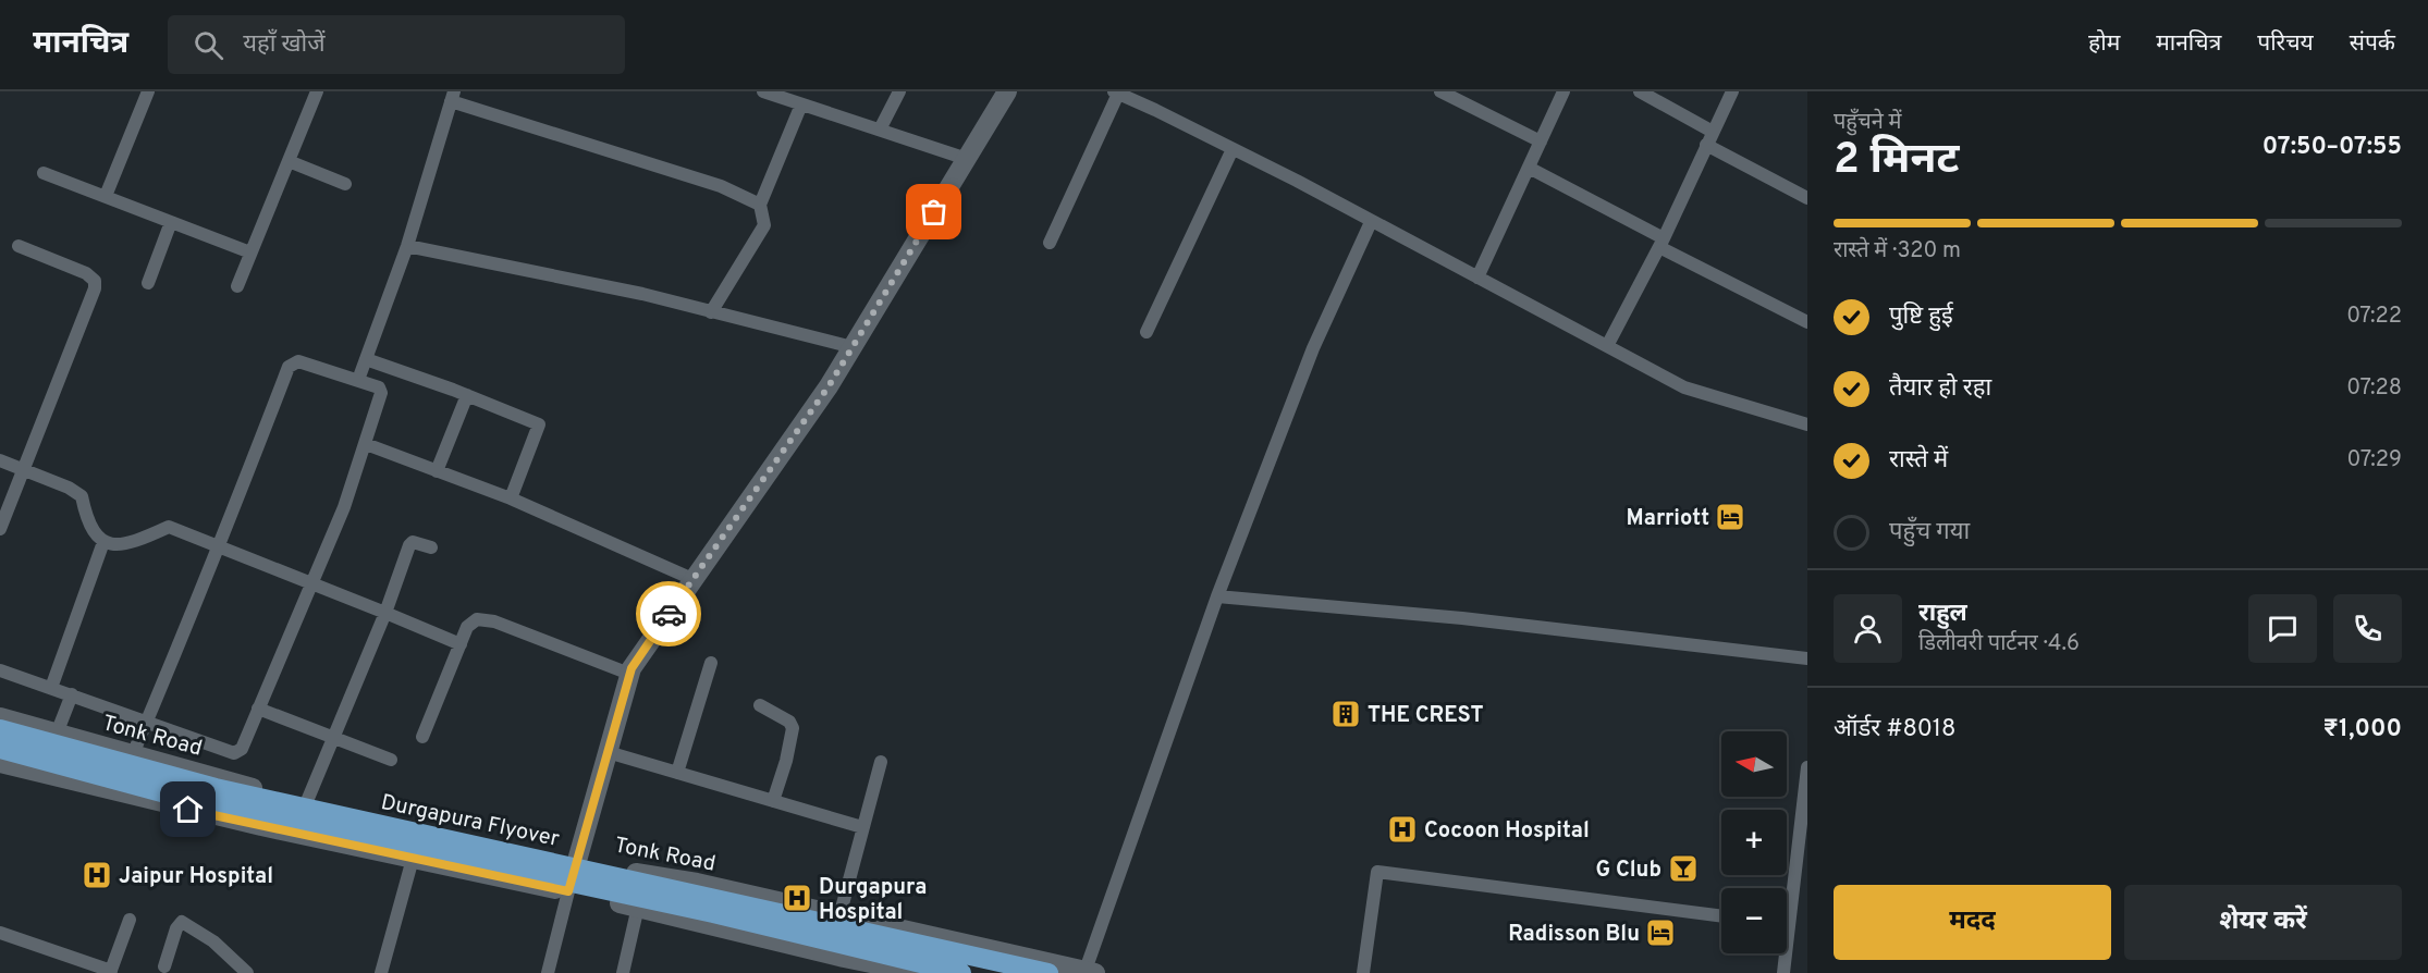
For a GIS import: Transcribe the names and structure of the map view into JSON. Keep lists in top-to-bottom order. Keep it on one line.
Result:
{"streets":{"main road":["Durgapura Flyover"],"street":["Tonk Road"]},"places":{"hotel":["Marriott","Radisson Blu"],"building":["THE CREST"],"hospital":["Cocoon Hospital","Jaipur Hospital","Durgapura Hospital"],"bar":["G Club"]},"north":"left","page":{"header":"मानचित्र","search":"यहाँ खोजें","nav":["होम","मानचित्र","परिचय","संपर्क"],"heading":["2 मिनट","पहुँचने में","07:50–07:55"],"panel":["राहुल","डिलीवरी पार्टनर · 4.6","ऑर्डर #8018","₹1,000"],"bar":"रास्ते में · 320 m","list":[["पुष्टि हुई","07:22"],["तैयार हो रहा","07:28"],["रास्ते में","07:29"],"पहुँच गया"],"map_buttons":["+","−"],"buttons":["मदद","शेयर करें"]}}
